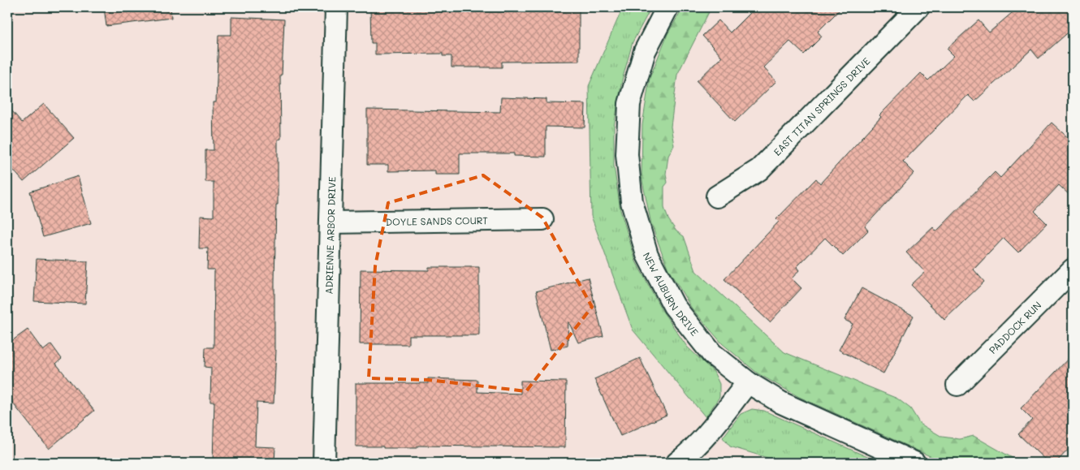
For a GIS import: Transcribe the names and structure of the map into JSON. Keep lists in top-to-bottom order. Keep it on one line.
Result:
{"streets":{"street":["EAST TITAN SPRINGS DRIVE","DOYLE SANDS COURT","ADRIENNE ARBOR DRIVE","NEW AUBURN DRIVE","PADDOCK RUN"]},"crossings":[["DOYLE SANDS COURT","ADRIENNE ARBOR DRIVE"]]}
